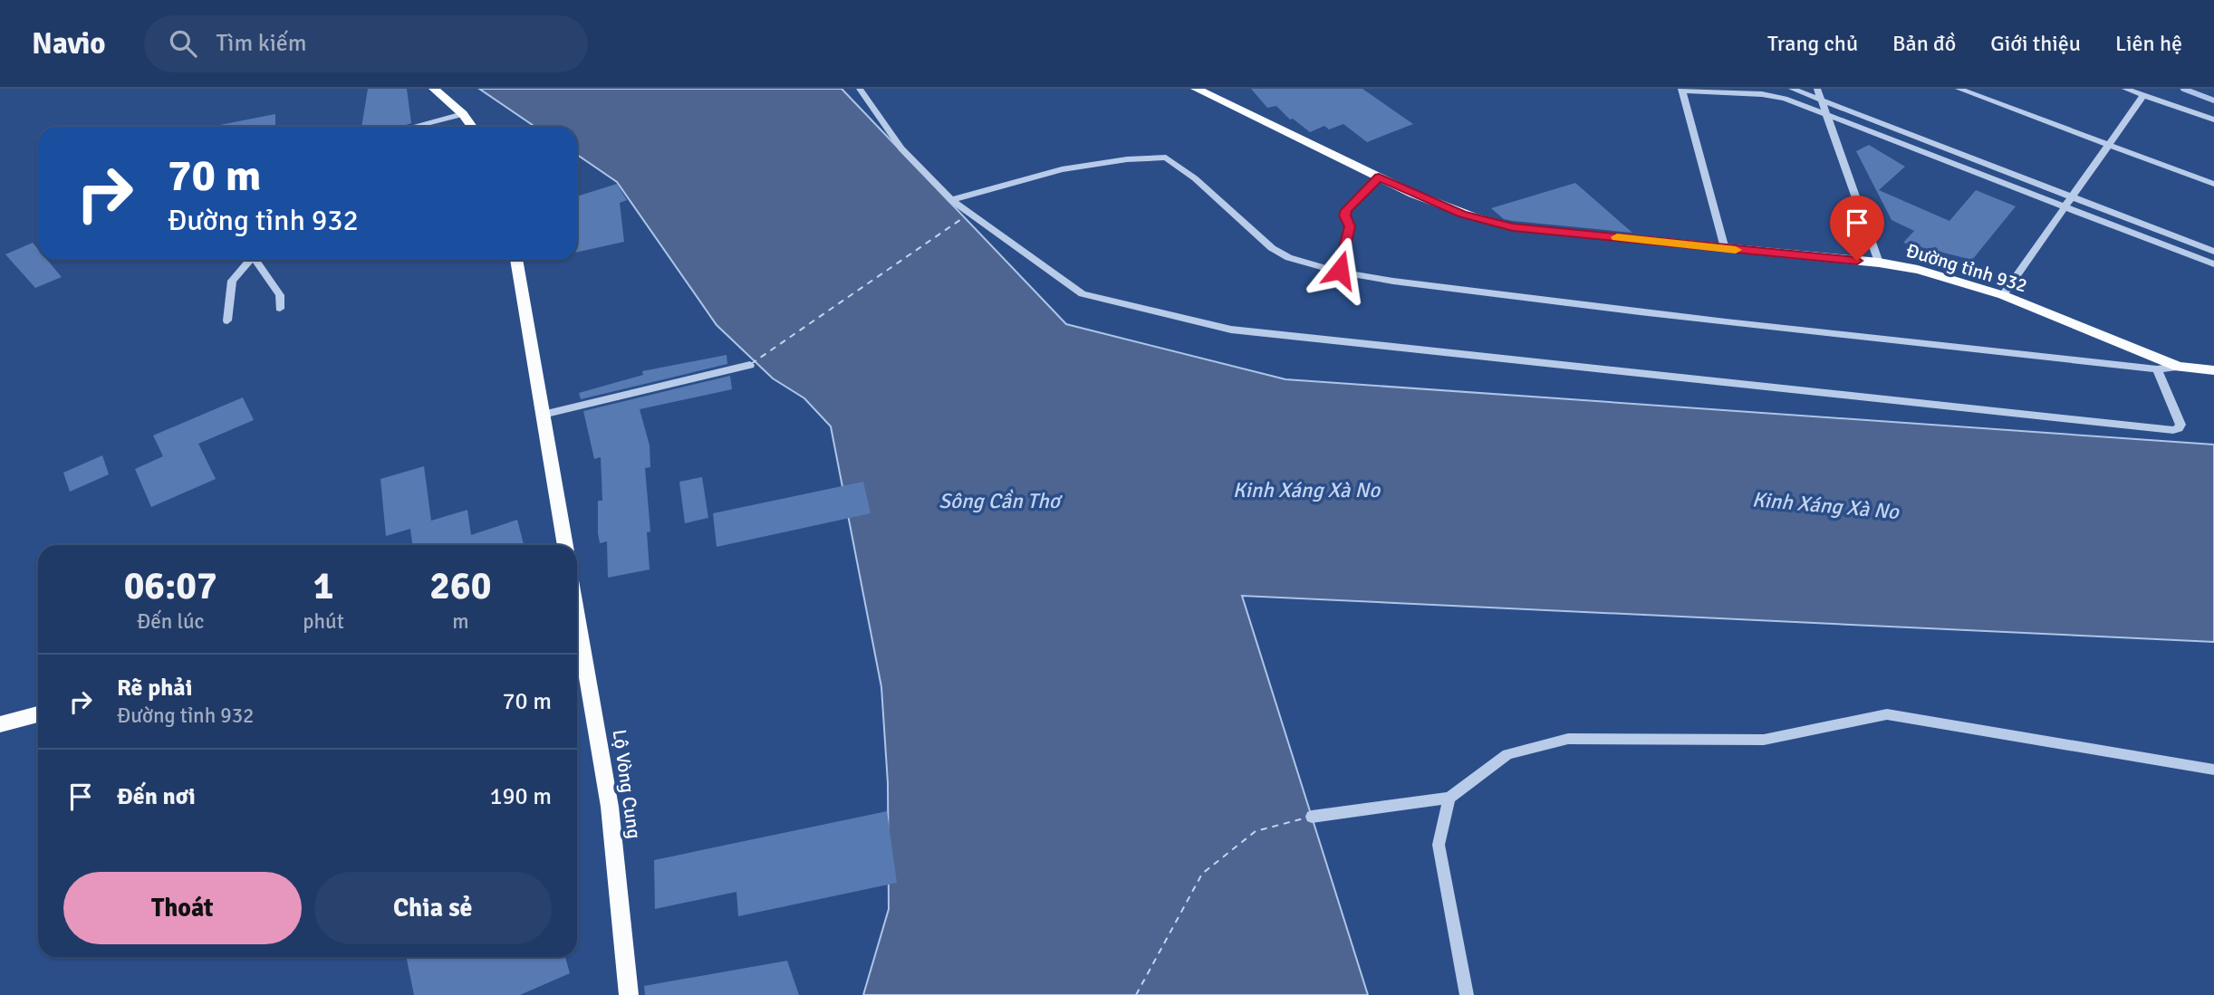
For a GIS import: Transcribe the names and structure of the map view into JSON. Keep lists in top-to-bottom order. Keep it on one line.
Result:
{"streets":{"main road":["Đường tỉnh 932","Lộ Vòng Cung"]},"water":["Kinh Xáng Xà No","Sông Cần Thơ"],"page":{"header":"Navio","search":"Tìm kiếm","nav":["Trang chủ","Bản đồ","Giới thiệu","Liên hệ"],"turn":["70 m","Đường tỉnh 932"],"eta":["06:07","Đến lúc","1","phút","260","m"],"list":[{"name":"Rẽ phải","note":"Đường tỉnh 932","value":"70 m"},{"name":"Đến nơi","value":"190 m"}],"buttons":["Thoát","Chia sẻ"]}}
